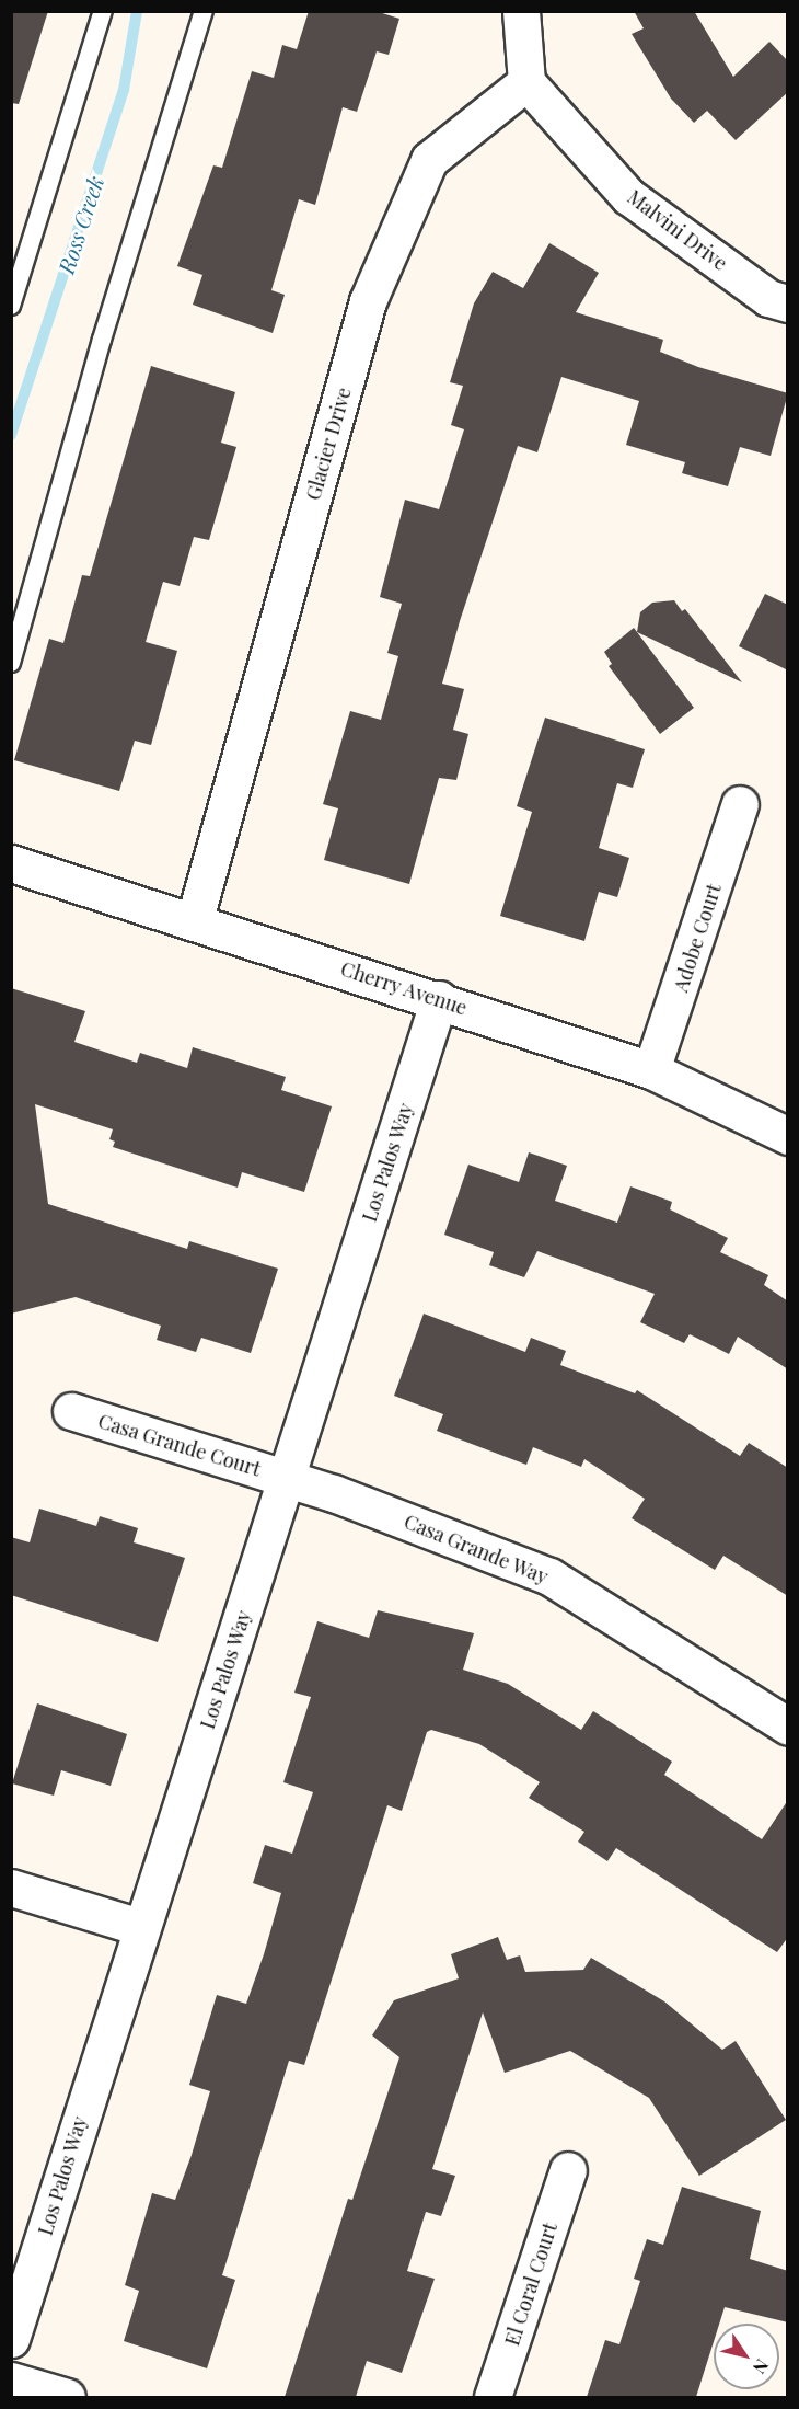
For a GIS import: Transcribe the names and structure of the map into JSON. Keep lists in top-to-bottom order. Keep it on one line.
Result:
{"streets":{"street":["Malvini Drive","Glacier Drive","Adobe Court","Cherry Avenue","Los Palos Way","Casa Grande Court","Casa Grande Way","El Coral Court"]},"crossings":[["Malvini Drive","Glacier Drive"],["Glacier Drive","Cherry Avenue"],["Adobe Court","Cherry Avenue"],["Cherry Avenue","Los Palos Way"],["Los Palos Way","Casa Grande Court"],["Los Palos Way","Casa Grande Way"],["Casa Grande Court","Casa Grande Way"]],"water":["Ross Creek"],"north":"bottom right"}
